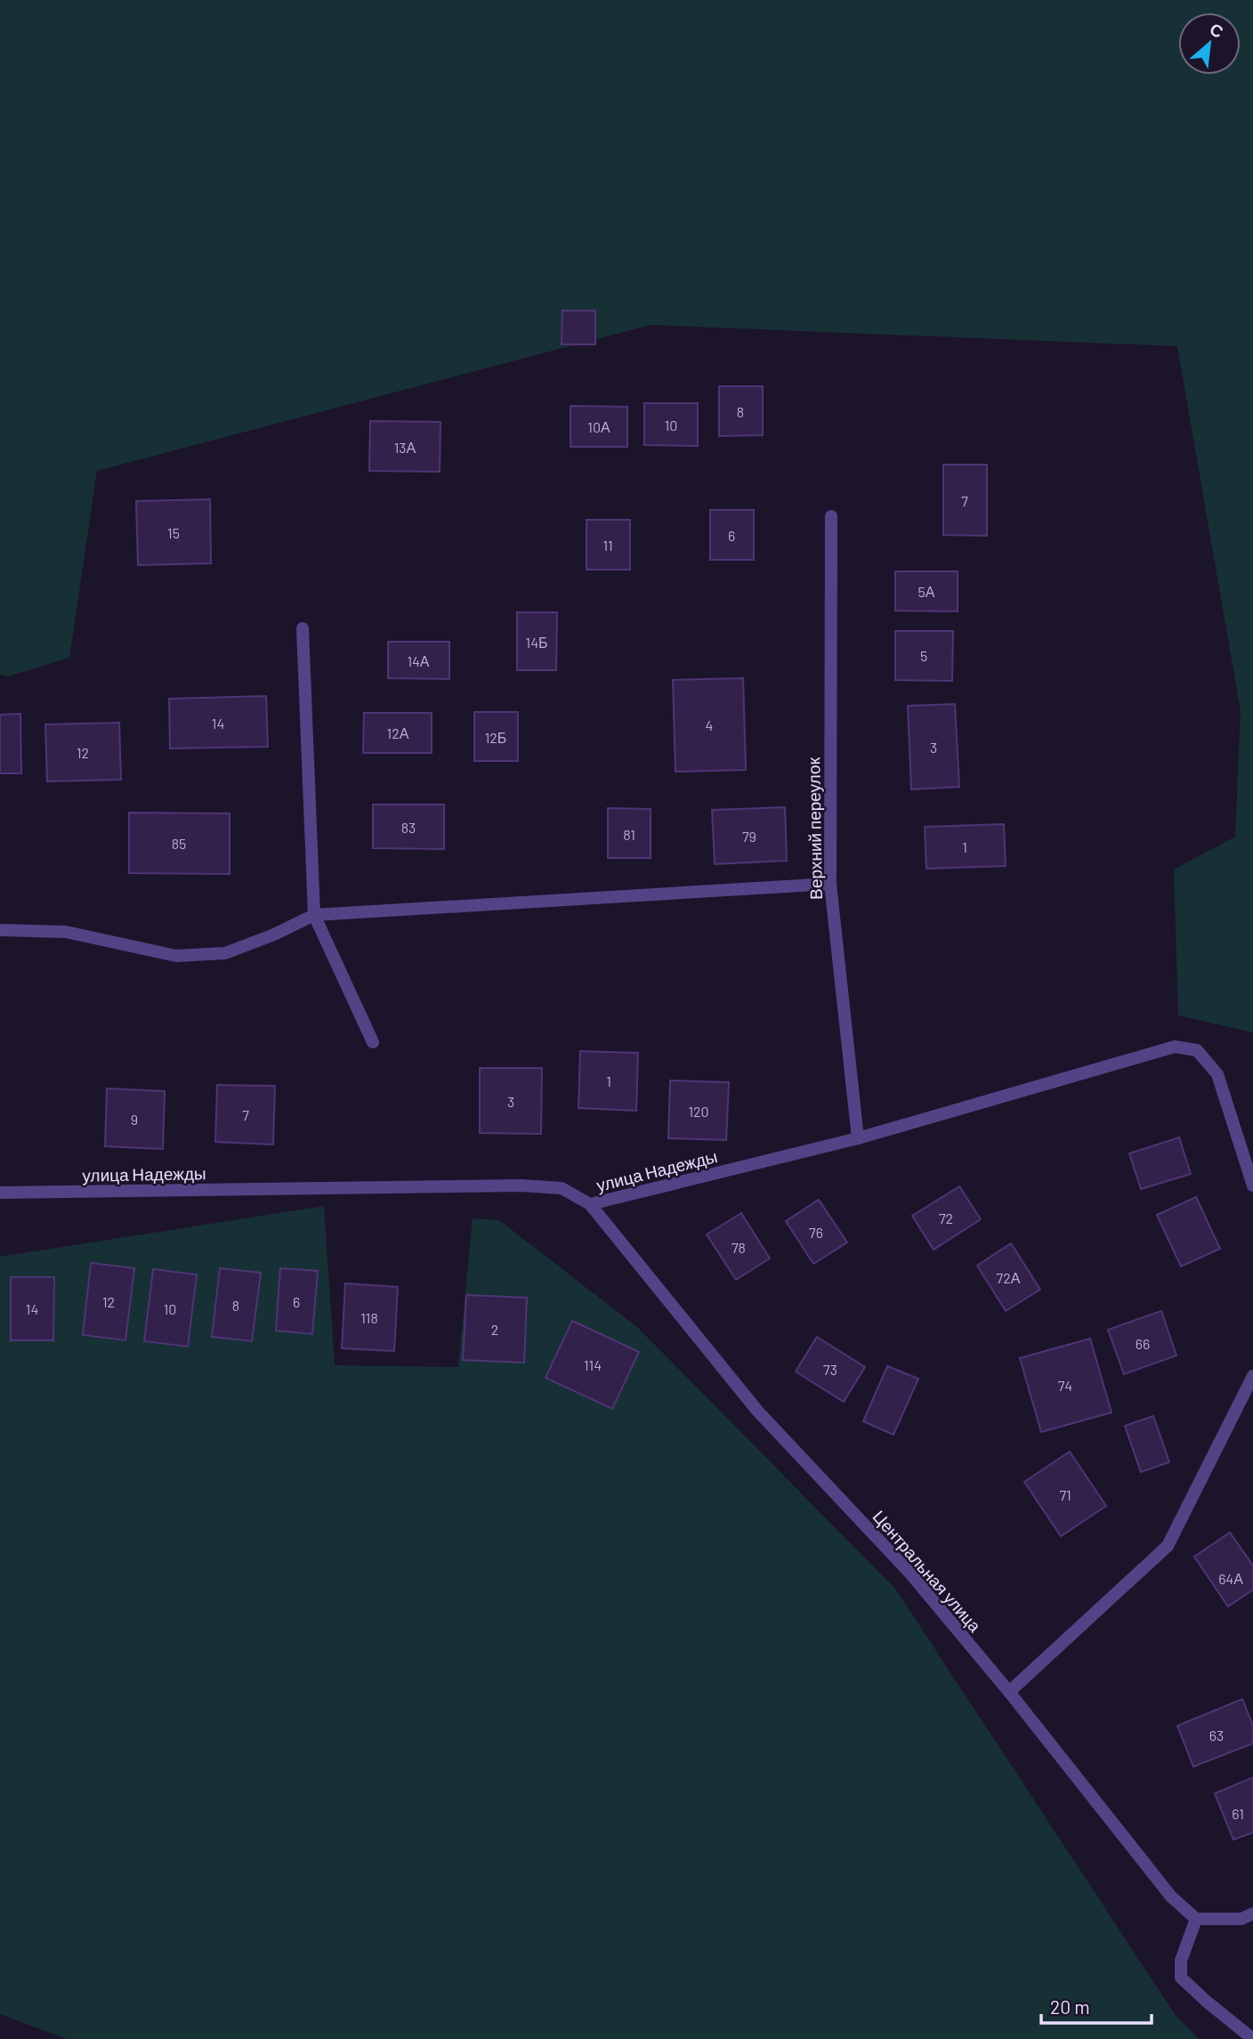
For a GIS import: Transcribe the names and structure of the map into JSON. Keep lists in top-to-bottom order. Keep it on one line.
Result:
{"streets":{"street":["Верхний переулок","улица Надежды","Центральная улица"]},"crossings":[["Верхний переулок","улица Надежды"],["улица Надежды","Центральная улица"]],"house_numbers":["8","10","10А","13А","7","15","6","11","5А","14Б","5","14А","14","4","12А","12Б","3","12","83","81","79","85","1","1","3","120","7","9","72","76","78","72А","12","6","8","14","10","118","2","66","114","73","74","71","64А","63","61"],"scale_bar":"20 m","north":"top right"}
